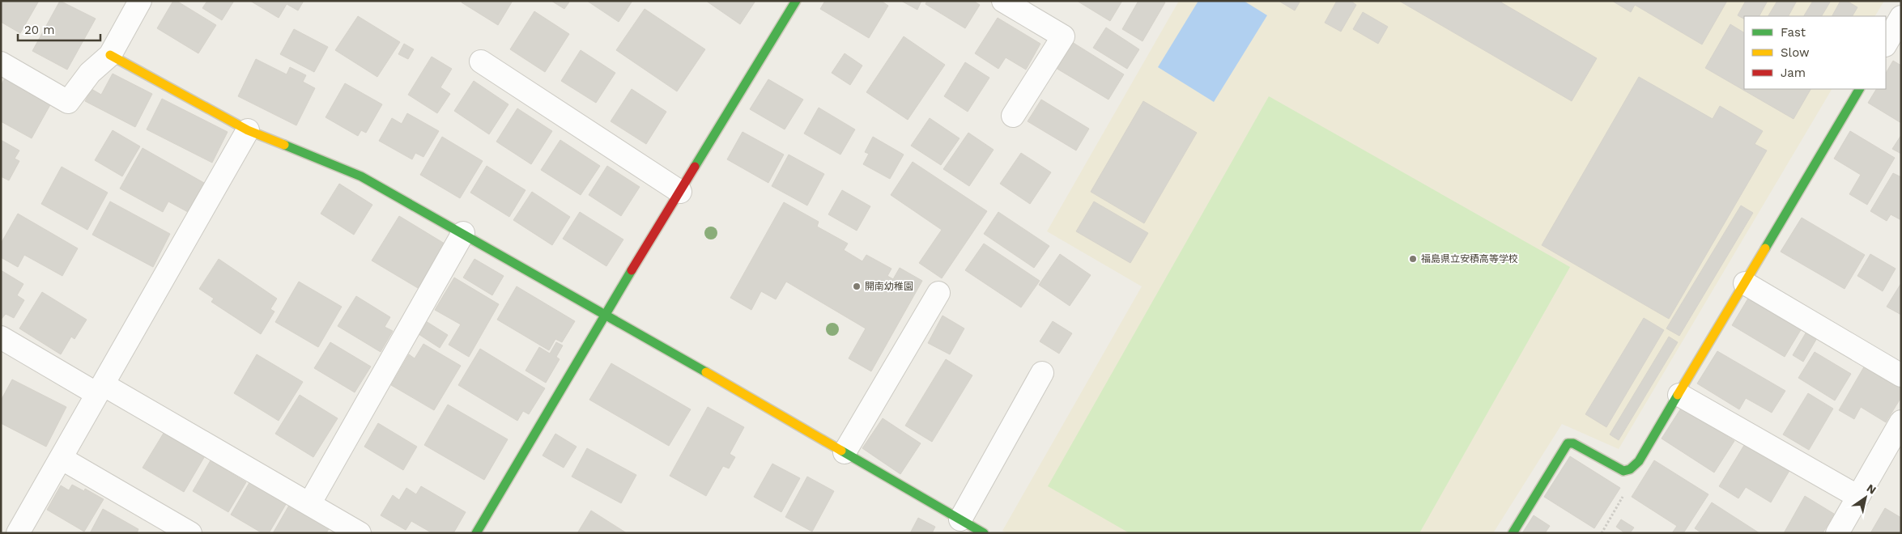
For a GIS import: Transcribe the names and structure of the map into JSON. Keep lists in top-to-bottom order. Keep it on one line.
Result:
{"places":["福島県立安積高等学校","開南幼稚園"],"legend":["Fast","Slow","Jam"],"scale_bar":"20 m","north":"top right"}
